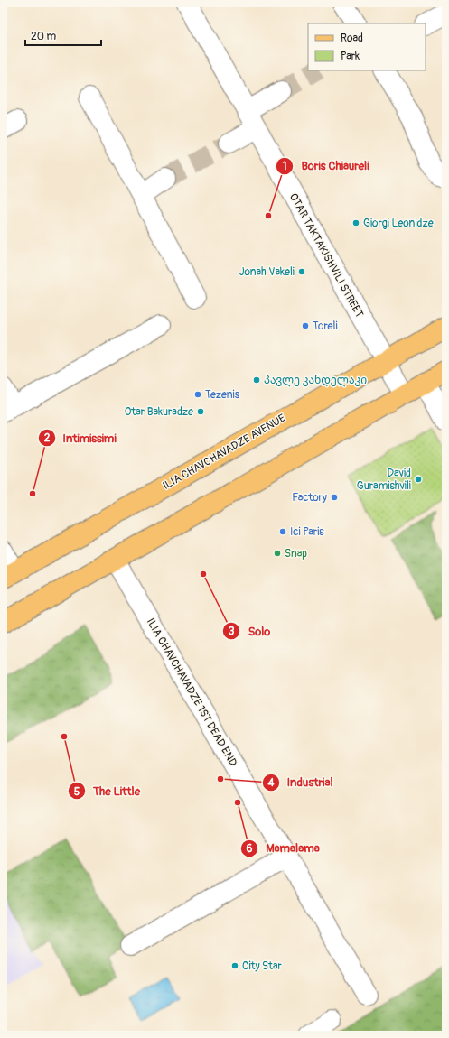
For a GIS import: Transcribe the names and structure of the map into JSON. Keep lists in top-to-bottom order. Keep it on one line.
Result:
{"streets":{"main road":["ILIA CHAVCHAVADZE AVENUE"],"street":["OTAR TAKTAKISHVILI STREET","ILIA CHAVCHAVADZE 1ST DEAD END"]},"crossings":[["OTAR TAKTAKISHVILI STREET","ILIA CHAVCHAVADZE AVENUE"]],"places":["Boris Chiaureli","Giorgi Leonidze","Jonah Vakeli","Toreli","პავლე კანდელაკი","Tezenis","Otar Bakuradze","David Guramishvili","Intimissimi","Factory","Ici Paris","Snap","Solo","The Little","Industrial","Mamalama","City Star"],"legend":["Road","Park"],"scale_bar":"20 m"}
